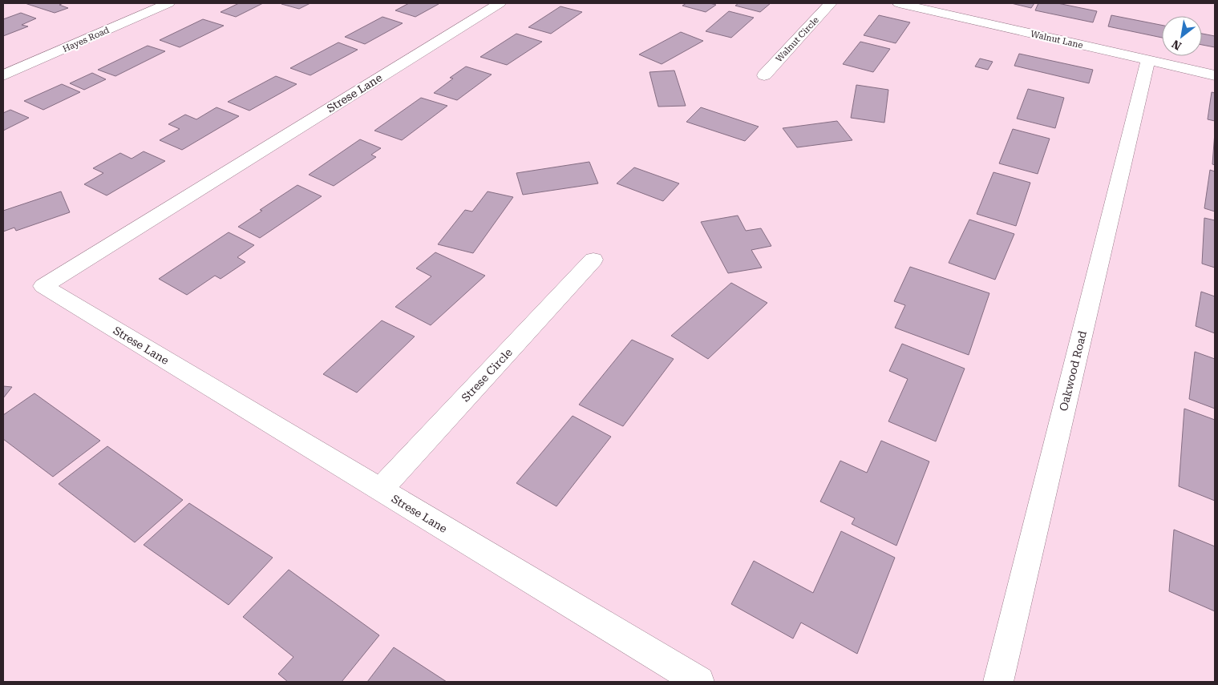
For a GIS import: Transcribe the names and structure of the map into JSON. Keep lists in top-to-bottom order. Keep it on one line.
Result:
{"streets":{"street":["Hayes Road","Walnut Circle","Walnut Lane","Strese Lane","Oakwood Road","Strese Circle"]},"crossings":[["Walnut Lane","Oakwood Road"],["Strese Lane","Strese Circle"]],"north":"bottom left"}
